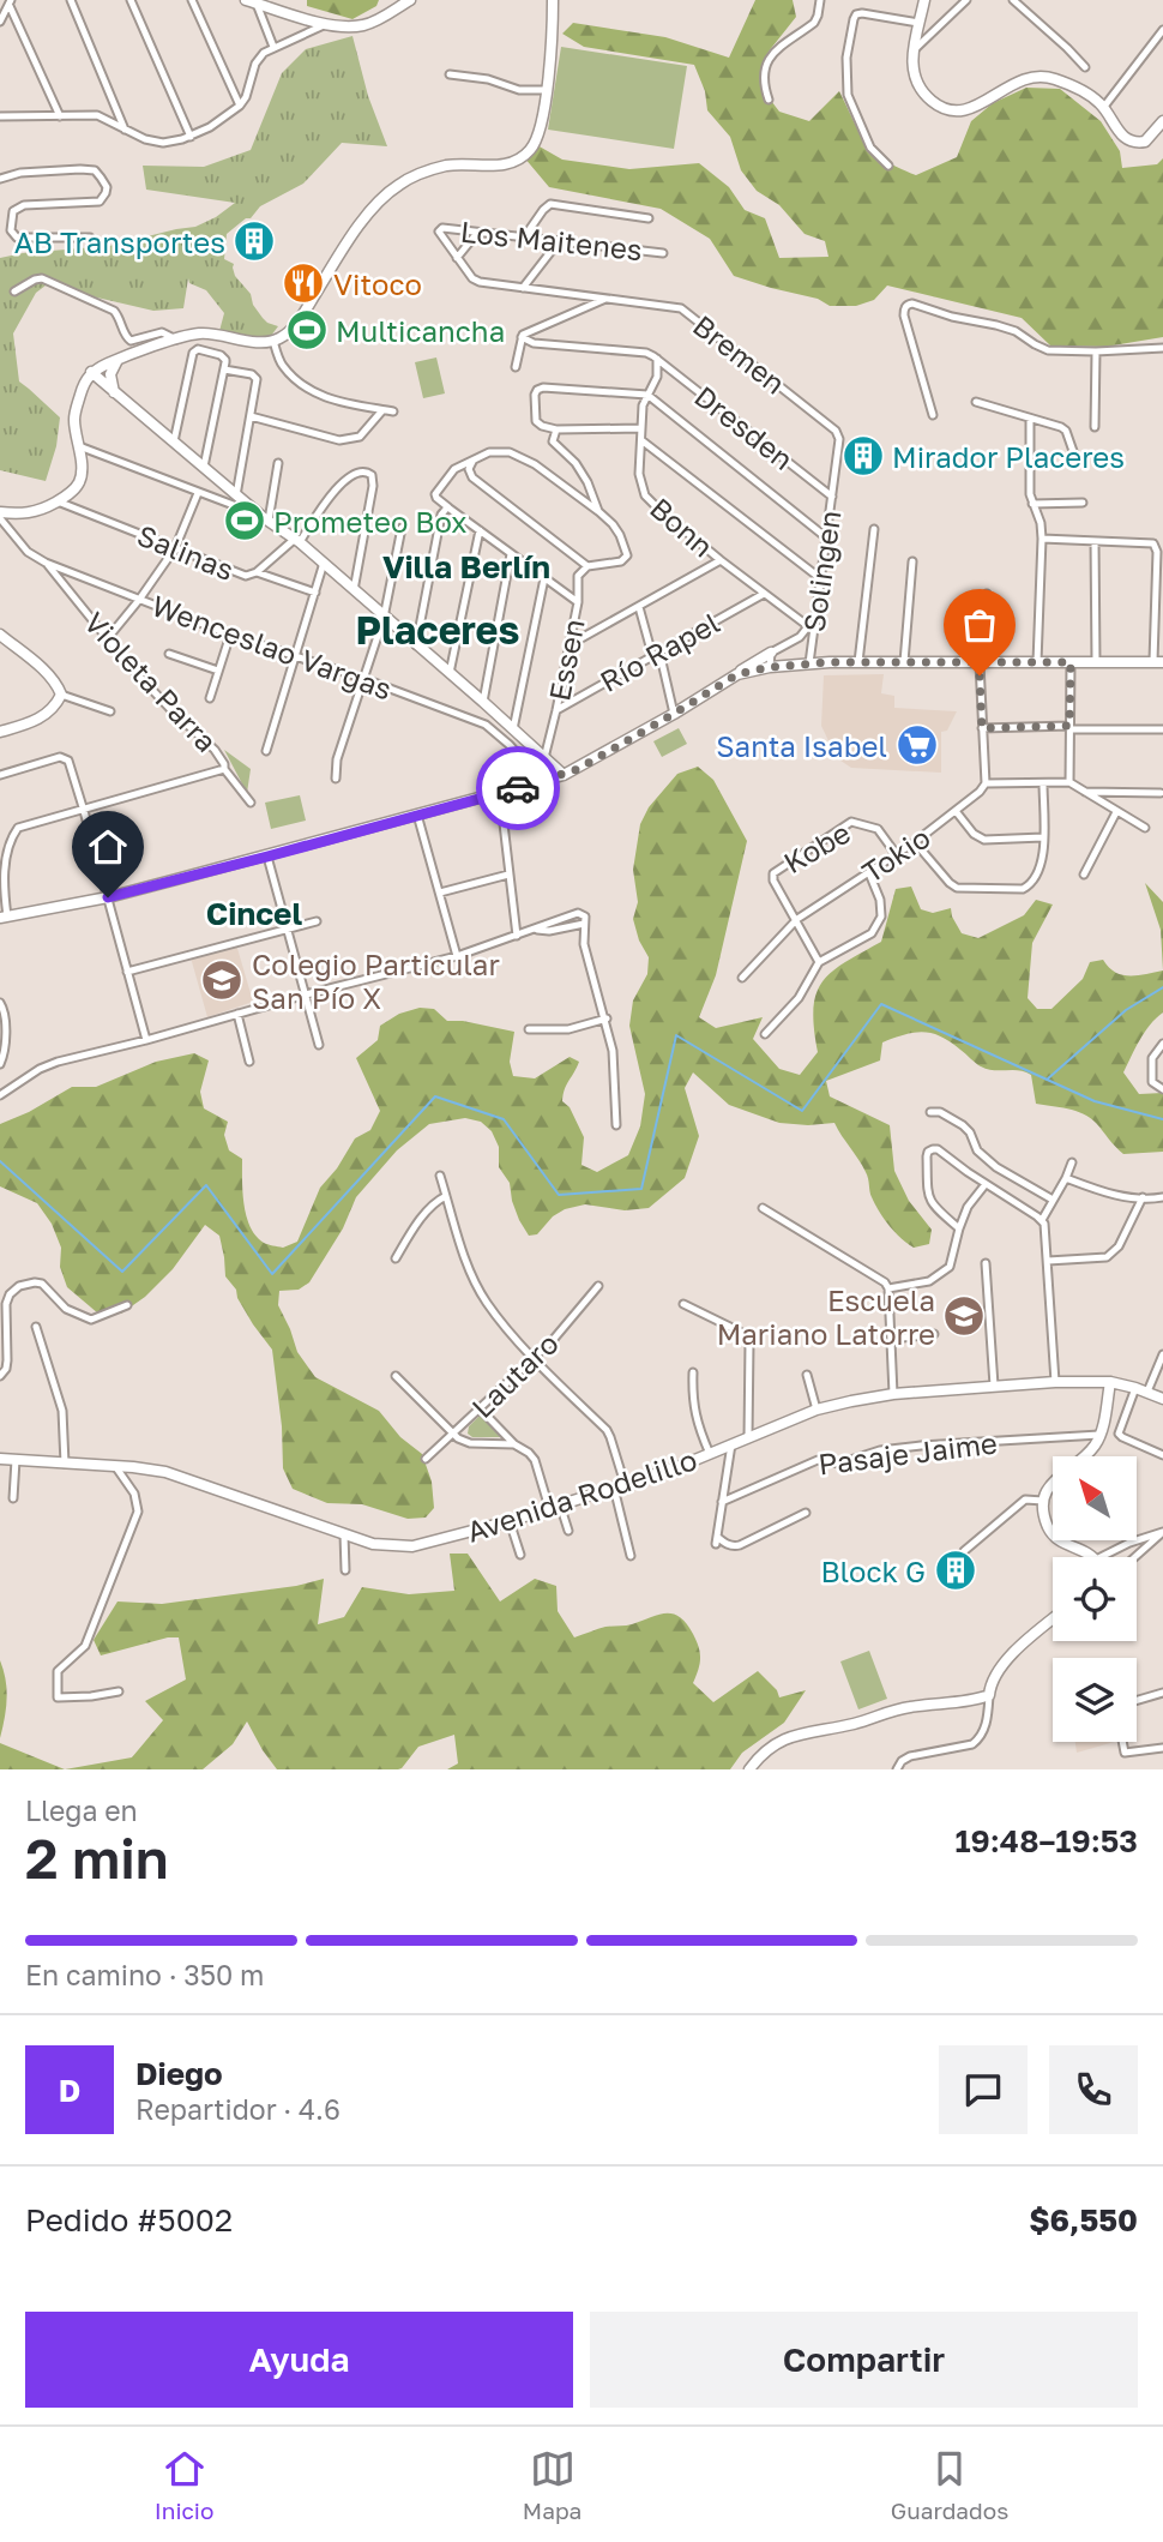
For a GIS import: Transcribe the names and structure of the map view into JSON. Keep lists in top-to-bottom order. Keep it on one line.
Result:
{"streets":{"street":["Los Maitenes","Bremen","Dresden","Bonn","Salinas","Solingen","Wenceslao Vargas","Río Rapel","Essen","Violeta Parra","Kobe","Tokio","Lautaro","Pasaje Jaime","Avenida Rodelillo"]},"crossings":[["Los Maitenes","Bremen"],["Bremen","Solingen"],["Dresden","Bonn"],["Dresden","Solingen"],["Bonn","Solingen"],["Bonn","Río Rapel"],["Wenceslao Vargas","Violeta Parra"],["Río Rapel","Essen"],["Kobe","Tokio"]],"districts":["Villa Berlín","Placeres","Cincel"],"places":{"building":["AB Transportes","Mirador Placeres","Block G"],"restaurant":["Vitoco"],"sports":["Multicancha","Prometeo Box"],"supermarket":["Santa Isabel"],"school or university":["Colegio Particular San Pío X","Escuela Mariano Latorre"]},"north":"top left","page":{"heading":["2 min","Llega en","19:48–19:53"],"panel":["Diego","Repartidor · 4.6","Pedido #5002","$6,550"],"bar":"En camino · 350 m","round":"D","buttons":["Ayuda","Compartir"],"tabs":["Inicio","Mapa","Guardados"]}}
